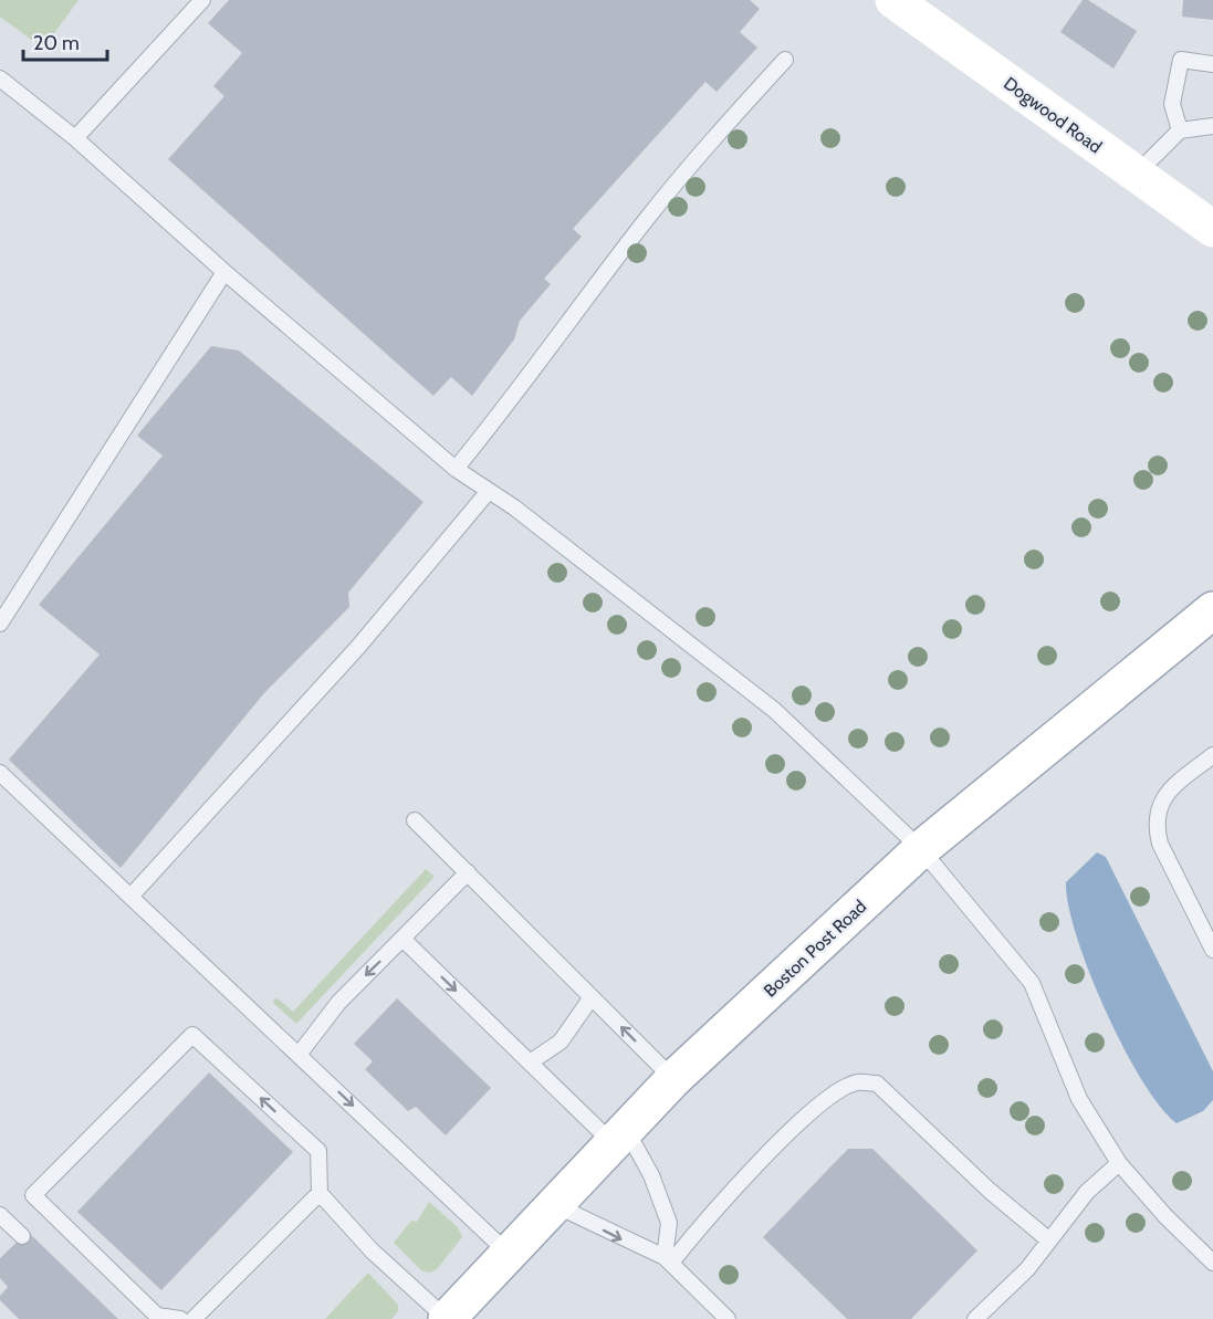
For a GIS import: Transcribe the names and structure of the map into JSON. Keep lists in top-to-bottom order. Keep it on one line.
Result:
{"streets":{"main road":["Dogwood Road","Boston Post Road"]},"scale_bar":"20 m"}
